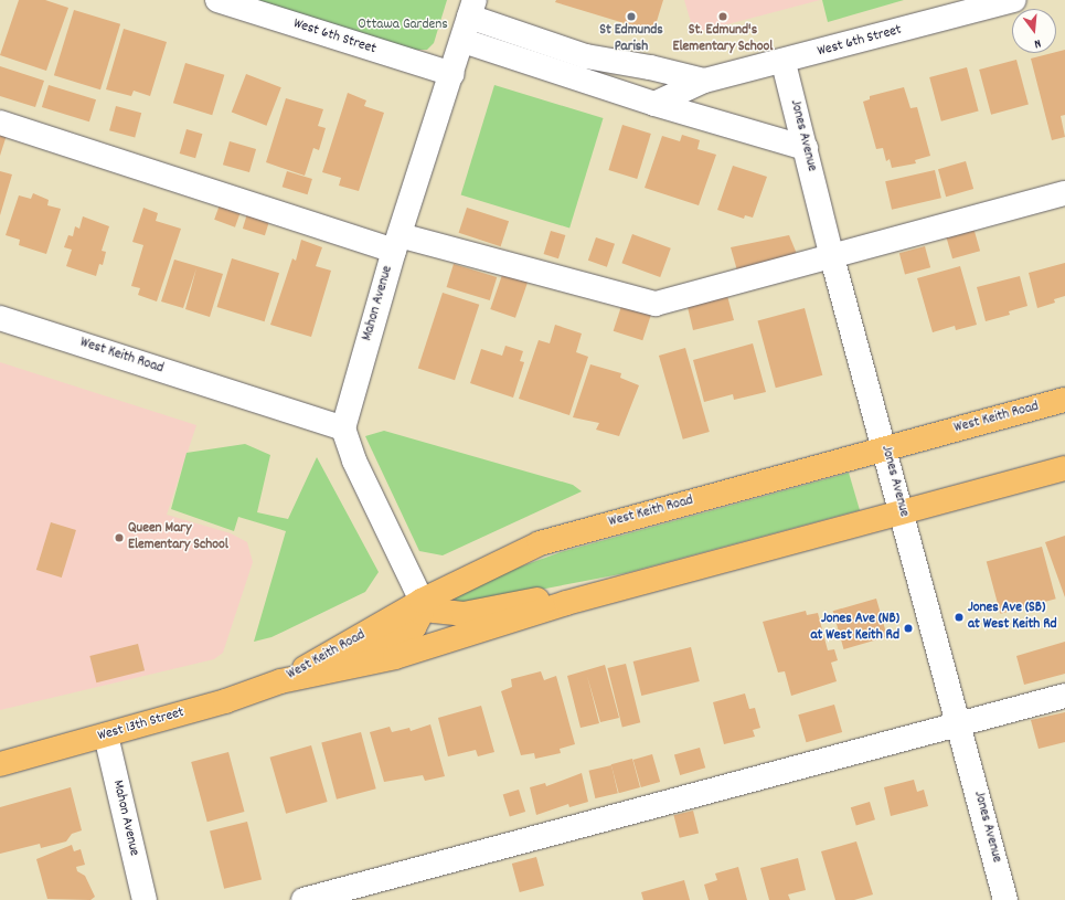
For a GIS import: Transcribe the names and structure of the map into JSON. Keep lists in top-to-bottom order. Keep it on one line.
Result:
{"streets":{"main road":["West Keith Road","West 13th Street"],"street":["West 6th Street","Jones Avenue","Mahon Avenue"]},"crossings":[["West 6th Street","Jones Avenue"],["West 6th Street","Mahon Avenue"],["Jones Avenue","West Keith Road"],["Mahon Avenue","West Keith Road"],["Mahon Avenue","West 13th Street"],["West Keith Road","West 13th Street"]],"parks":["Ottawa Gardens"],"places":["St Edmunds Parish","St. Edmund's Elementary School","Queen Mary Elementary School","Jones Ave (SB) at West Keith Rd","Jones Ave (NB) at West Keith Rd"],"north":"bottom"}
